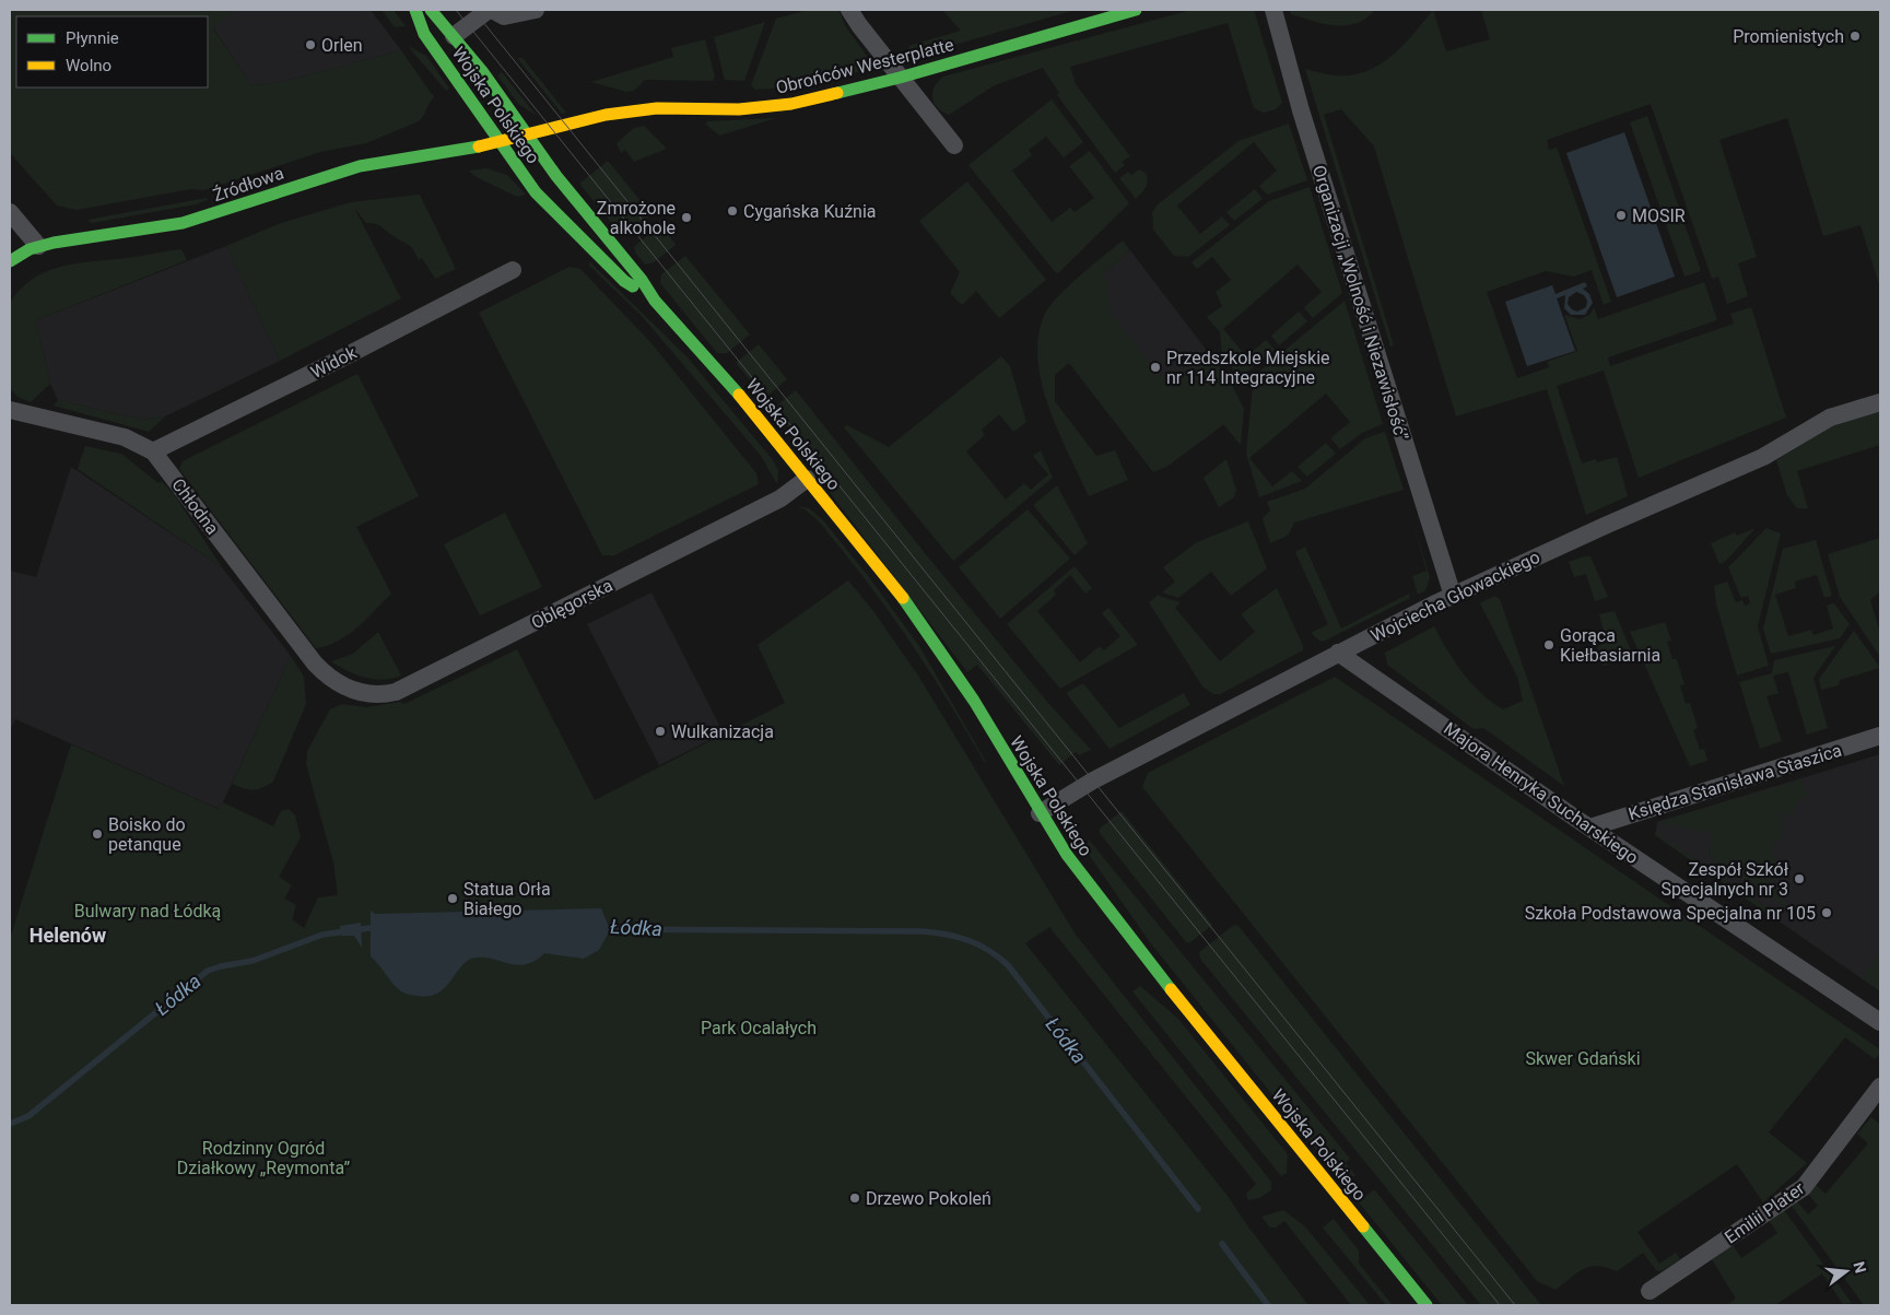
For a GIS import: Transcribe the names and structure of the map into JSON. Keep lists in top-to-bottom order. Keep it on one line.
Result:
{"streets":{"main road":["Obrońców Westerplatte","Wojska Polskiego","Źródłowa"],"street":["Organizacji „Wolność i Niezawisłość”","Widok","Chłodna","Wojciecha Głowackiego","Oblęgorska","Księdza Stanisława Staszica","Majora Henryka Sucharskiego","Emilii Plater"]},"crossings":[["Obrońców Westerplatte","Wojska Polskiego"],["Obrońców Westerplatte","Źródłowa"],["Wojska Polskiego","Źródłowa"],["Wojska Polskiego","Wojciecha Głowackiego"],["Wojska Polskiego","Oblęgorska"],["Organizacji „Wolność i Niezawisłość”","Wojciecha Głowackiego"],["Widok","Chłodna"],["Chłodna","Oblęgorska"],["Wojciecha Głowackiego","Majora Henryka Sucharskiego"],["Księdza Stanisława Staszica","Majora Henryka Sucharskiego"]],"districts":["Helenów"],"water":["Łódka"],"parks":["Bulwary nad Łódką","Park Ocalałych","Skwer Gdański","Rodzinny Ogród Działkowy „Reymonta”"],"places":["Promienistych","Orlen","Cygańska Kuźnia","MOSIR","Zmrożone alkohole","Przedszkole Miejskie nr 114 Integracyjne","Gorąca Kiełbasiarnia","Wulkanizacja","Boisko do petanque","Zespół Szkół Specjalnych nr 3","Statua Orła Białego","Szkoła Podstawowa Specjalna nr 105","Drzewo Pokoleń"],"legend":["Płynnie","Wolno"],"north":"right"}
